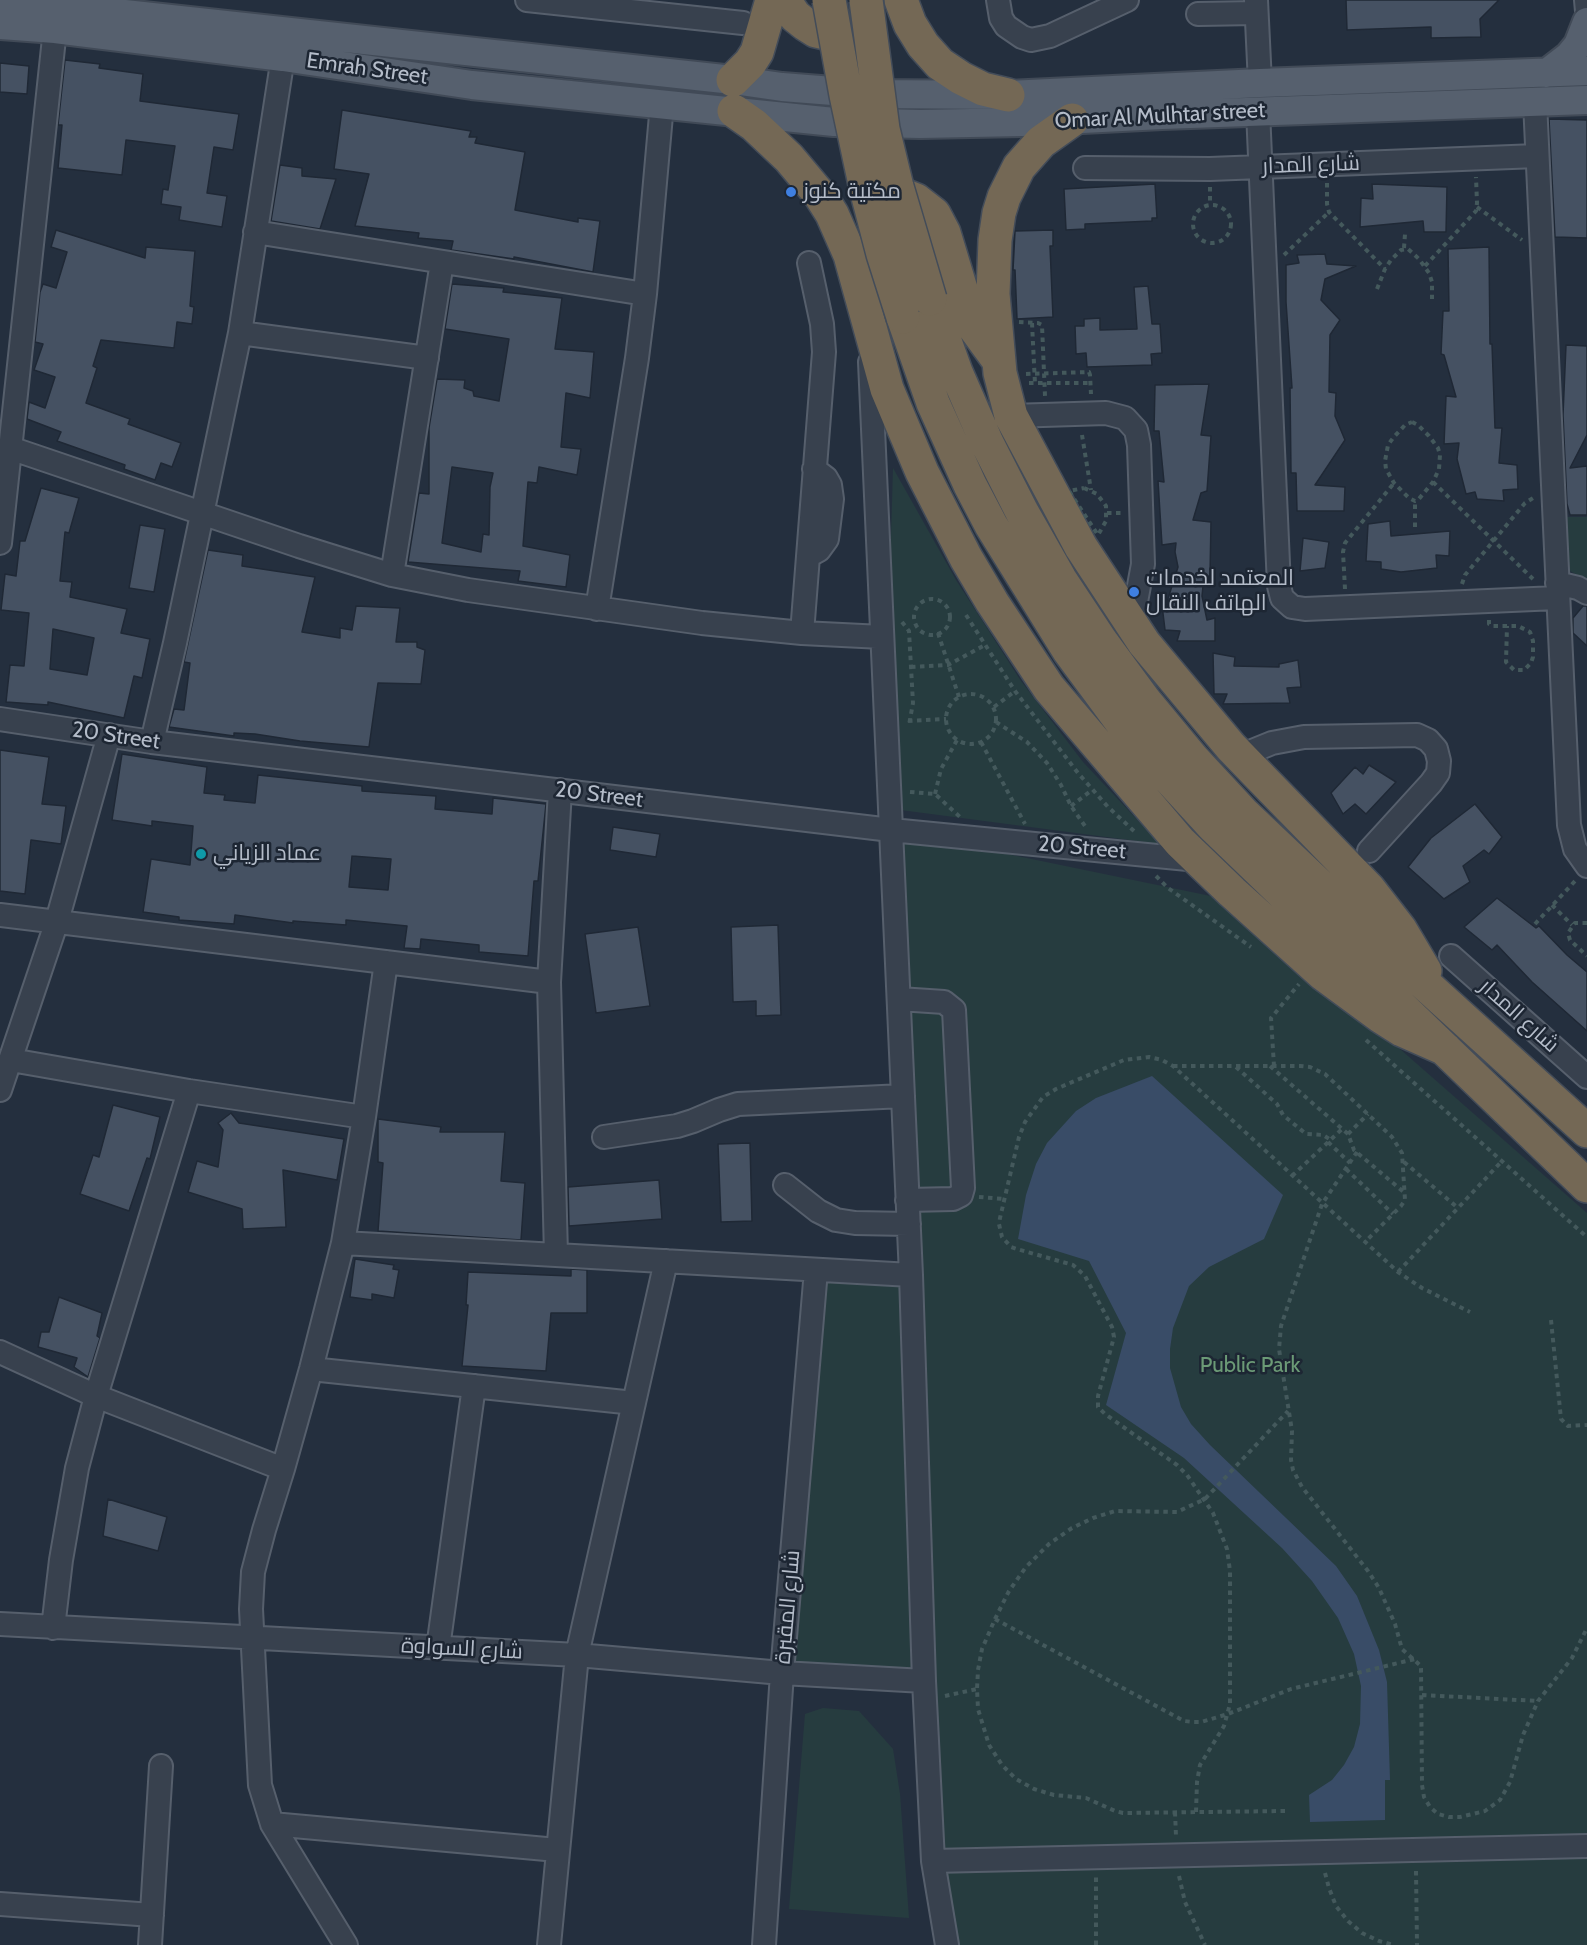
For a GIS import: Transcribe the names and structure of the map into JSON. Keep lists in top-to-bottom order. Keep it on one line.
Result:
{"streets":{"main road":["Emrah Street","Omar Al Mulhtar street"],"street":["شارع المدار","20 Street","شارع المقبرة","شارع السواوة"]},"crossings":[["Emrah Street","Omar Al Mulhtar street"],["شارع المقبرة","شارع السواوة"]],"parks":["Public Park"],"places":["مكتية كنوز","المعتمد لخدمات الهاتف النقال","عماد الزياني"]}
